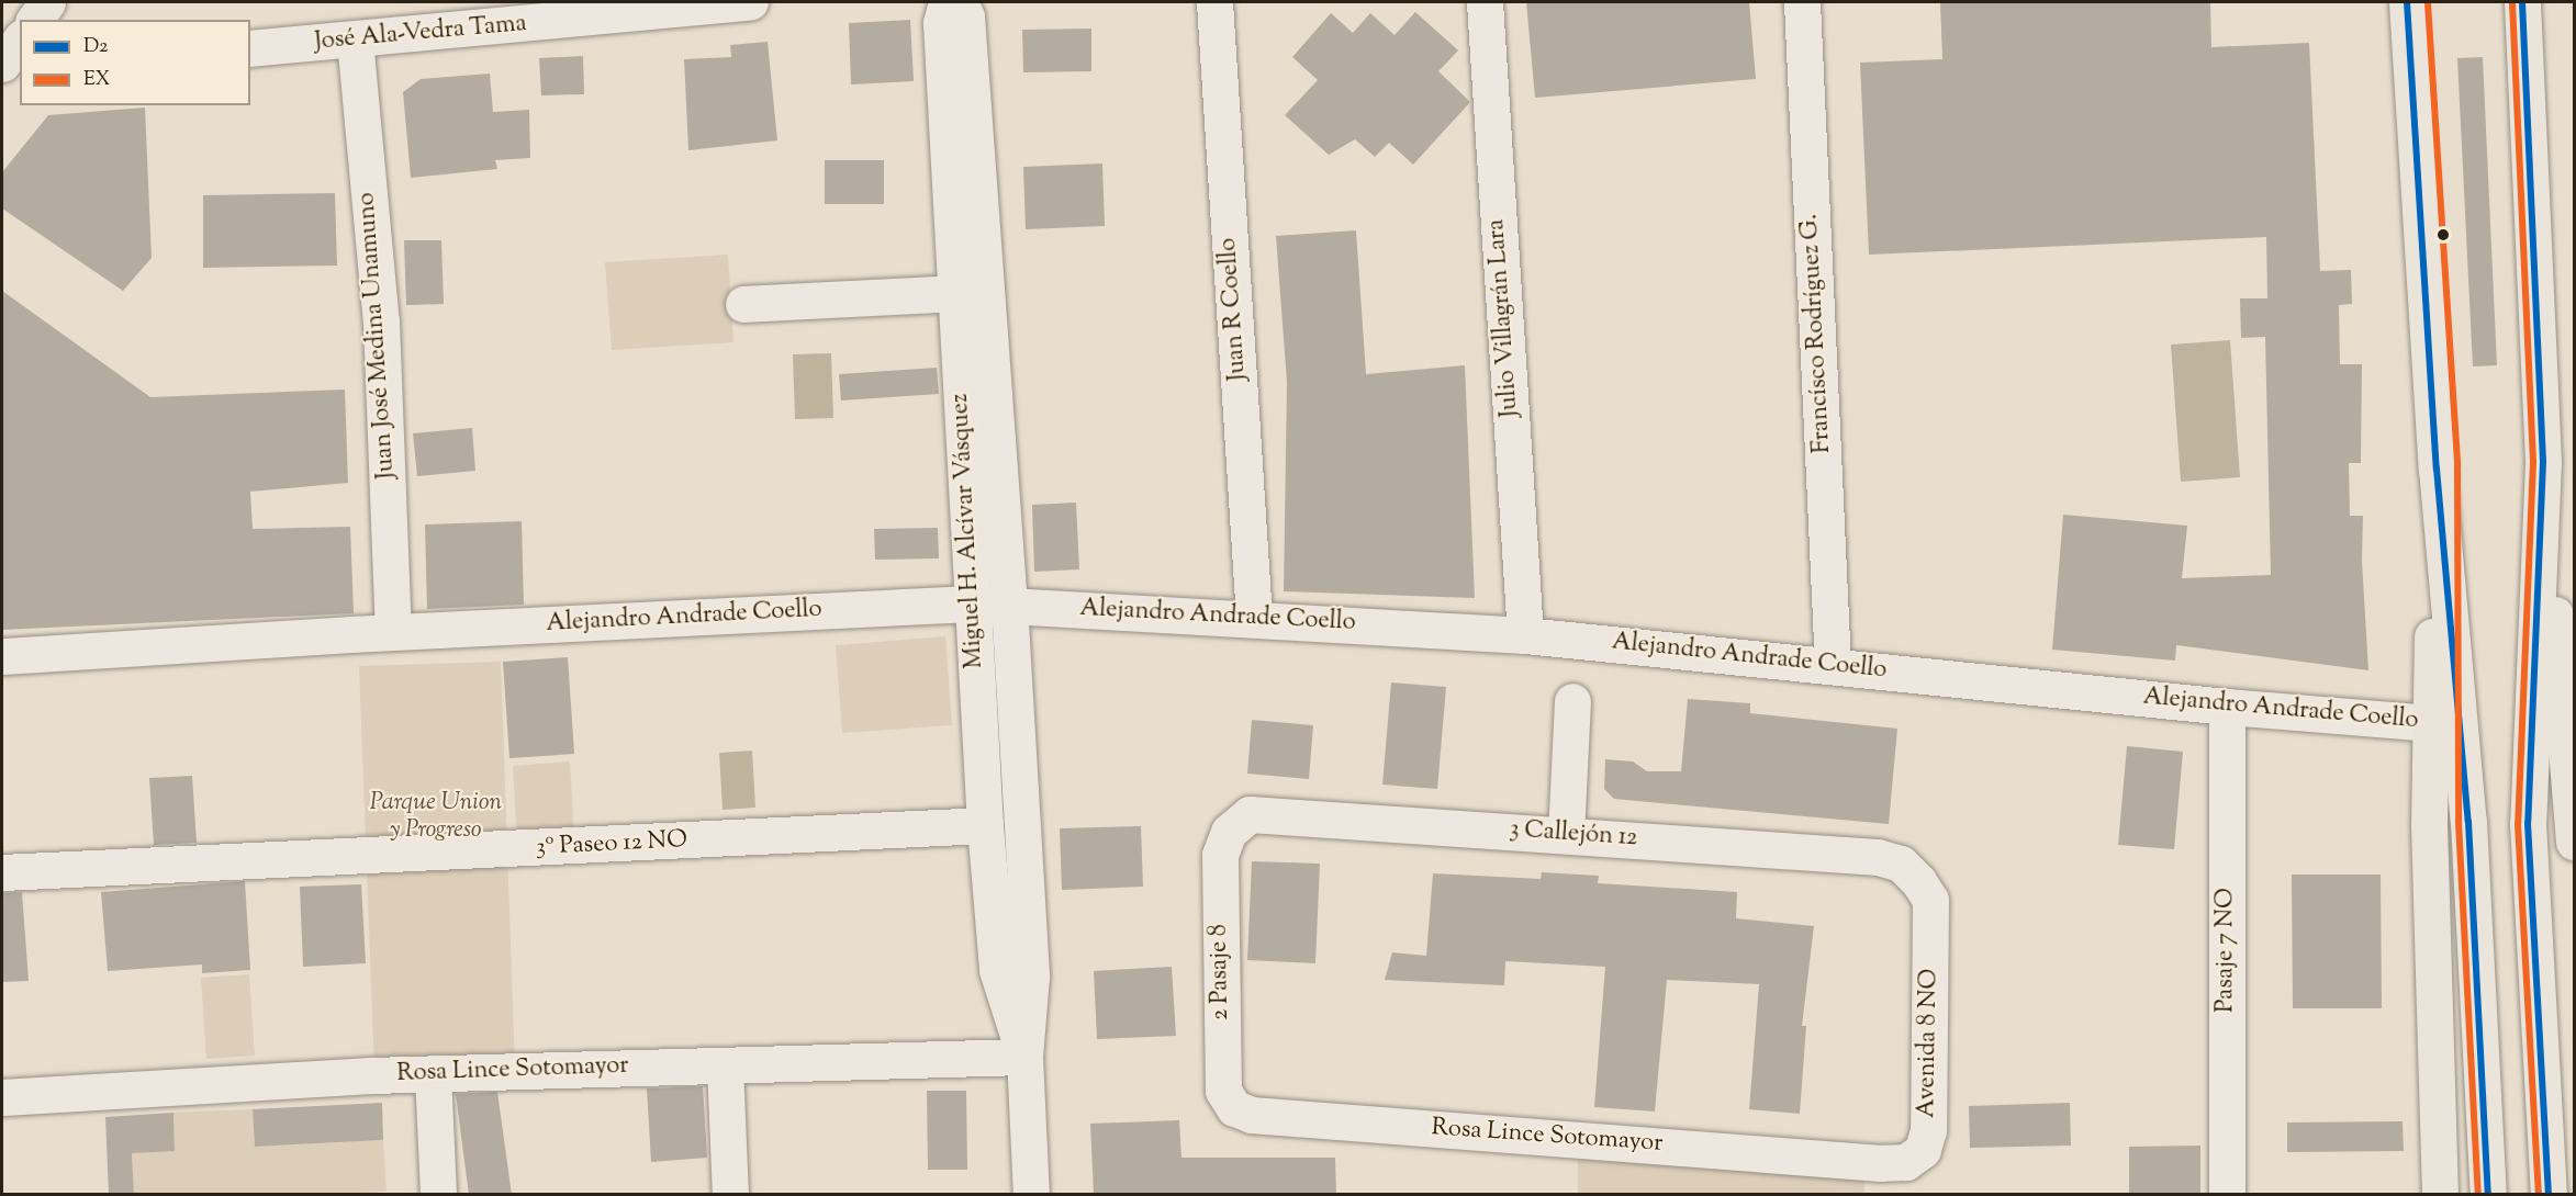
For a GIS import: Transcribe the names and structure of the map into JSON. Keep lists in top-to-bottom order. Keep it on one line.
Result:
{"streets":{"street":["José Ala-Vedra Tama","Juan R Coello","Julio Villagrán Lara","Francísco Rodríguez G.","Juan José Medina Unamuno","Miguel H. Alcívar Vásquez","Alejandro Andrade Coello","3 Callejón 12","3º Paseo 12 NO","Pasaje 7 NO","2 Pasaje 8","Avenida 8 NO","Rosa Lince Sotomayor"]},"crossings":[["José Ala-Vedra Tama","Juan José Medina Unamuno"],["Juan R Coello","Alejandro Andrade Coello"],["Julio Villagrán Lara","Alejandro Andrade Coello"],["Francísco Rodríguez G.","Alejandro Andrade Coello"],["Juan José Medina Unamuno","Alejandro Andrade Coello"],["Miguel H. Alcívar Vásquez","Alejandro Andrade Coello"],["Miguel H. Alcívar Vásquez","3º Paseo 12 NO"],["Miguel H. Alcívar Vásquez","Rosa Lince Sotomayor"],["Alejandro Andrade Coello","Pasaje 7 NO"],["3 Callejón 12","2 Pasaje 8"],["3 Callejón 12","Avenida 8 NO"],["2 Pasaje 8","Rosa Lince Sotomayor"],["Avenida 8 NO","Rosa Lince Sotomayor"]],"parks":["Parque Union y Progreso"],"lines":["transit line D2","transit line EX"],"legend":["D2","EX"]}
